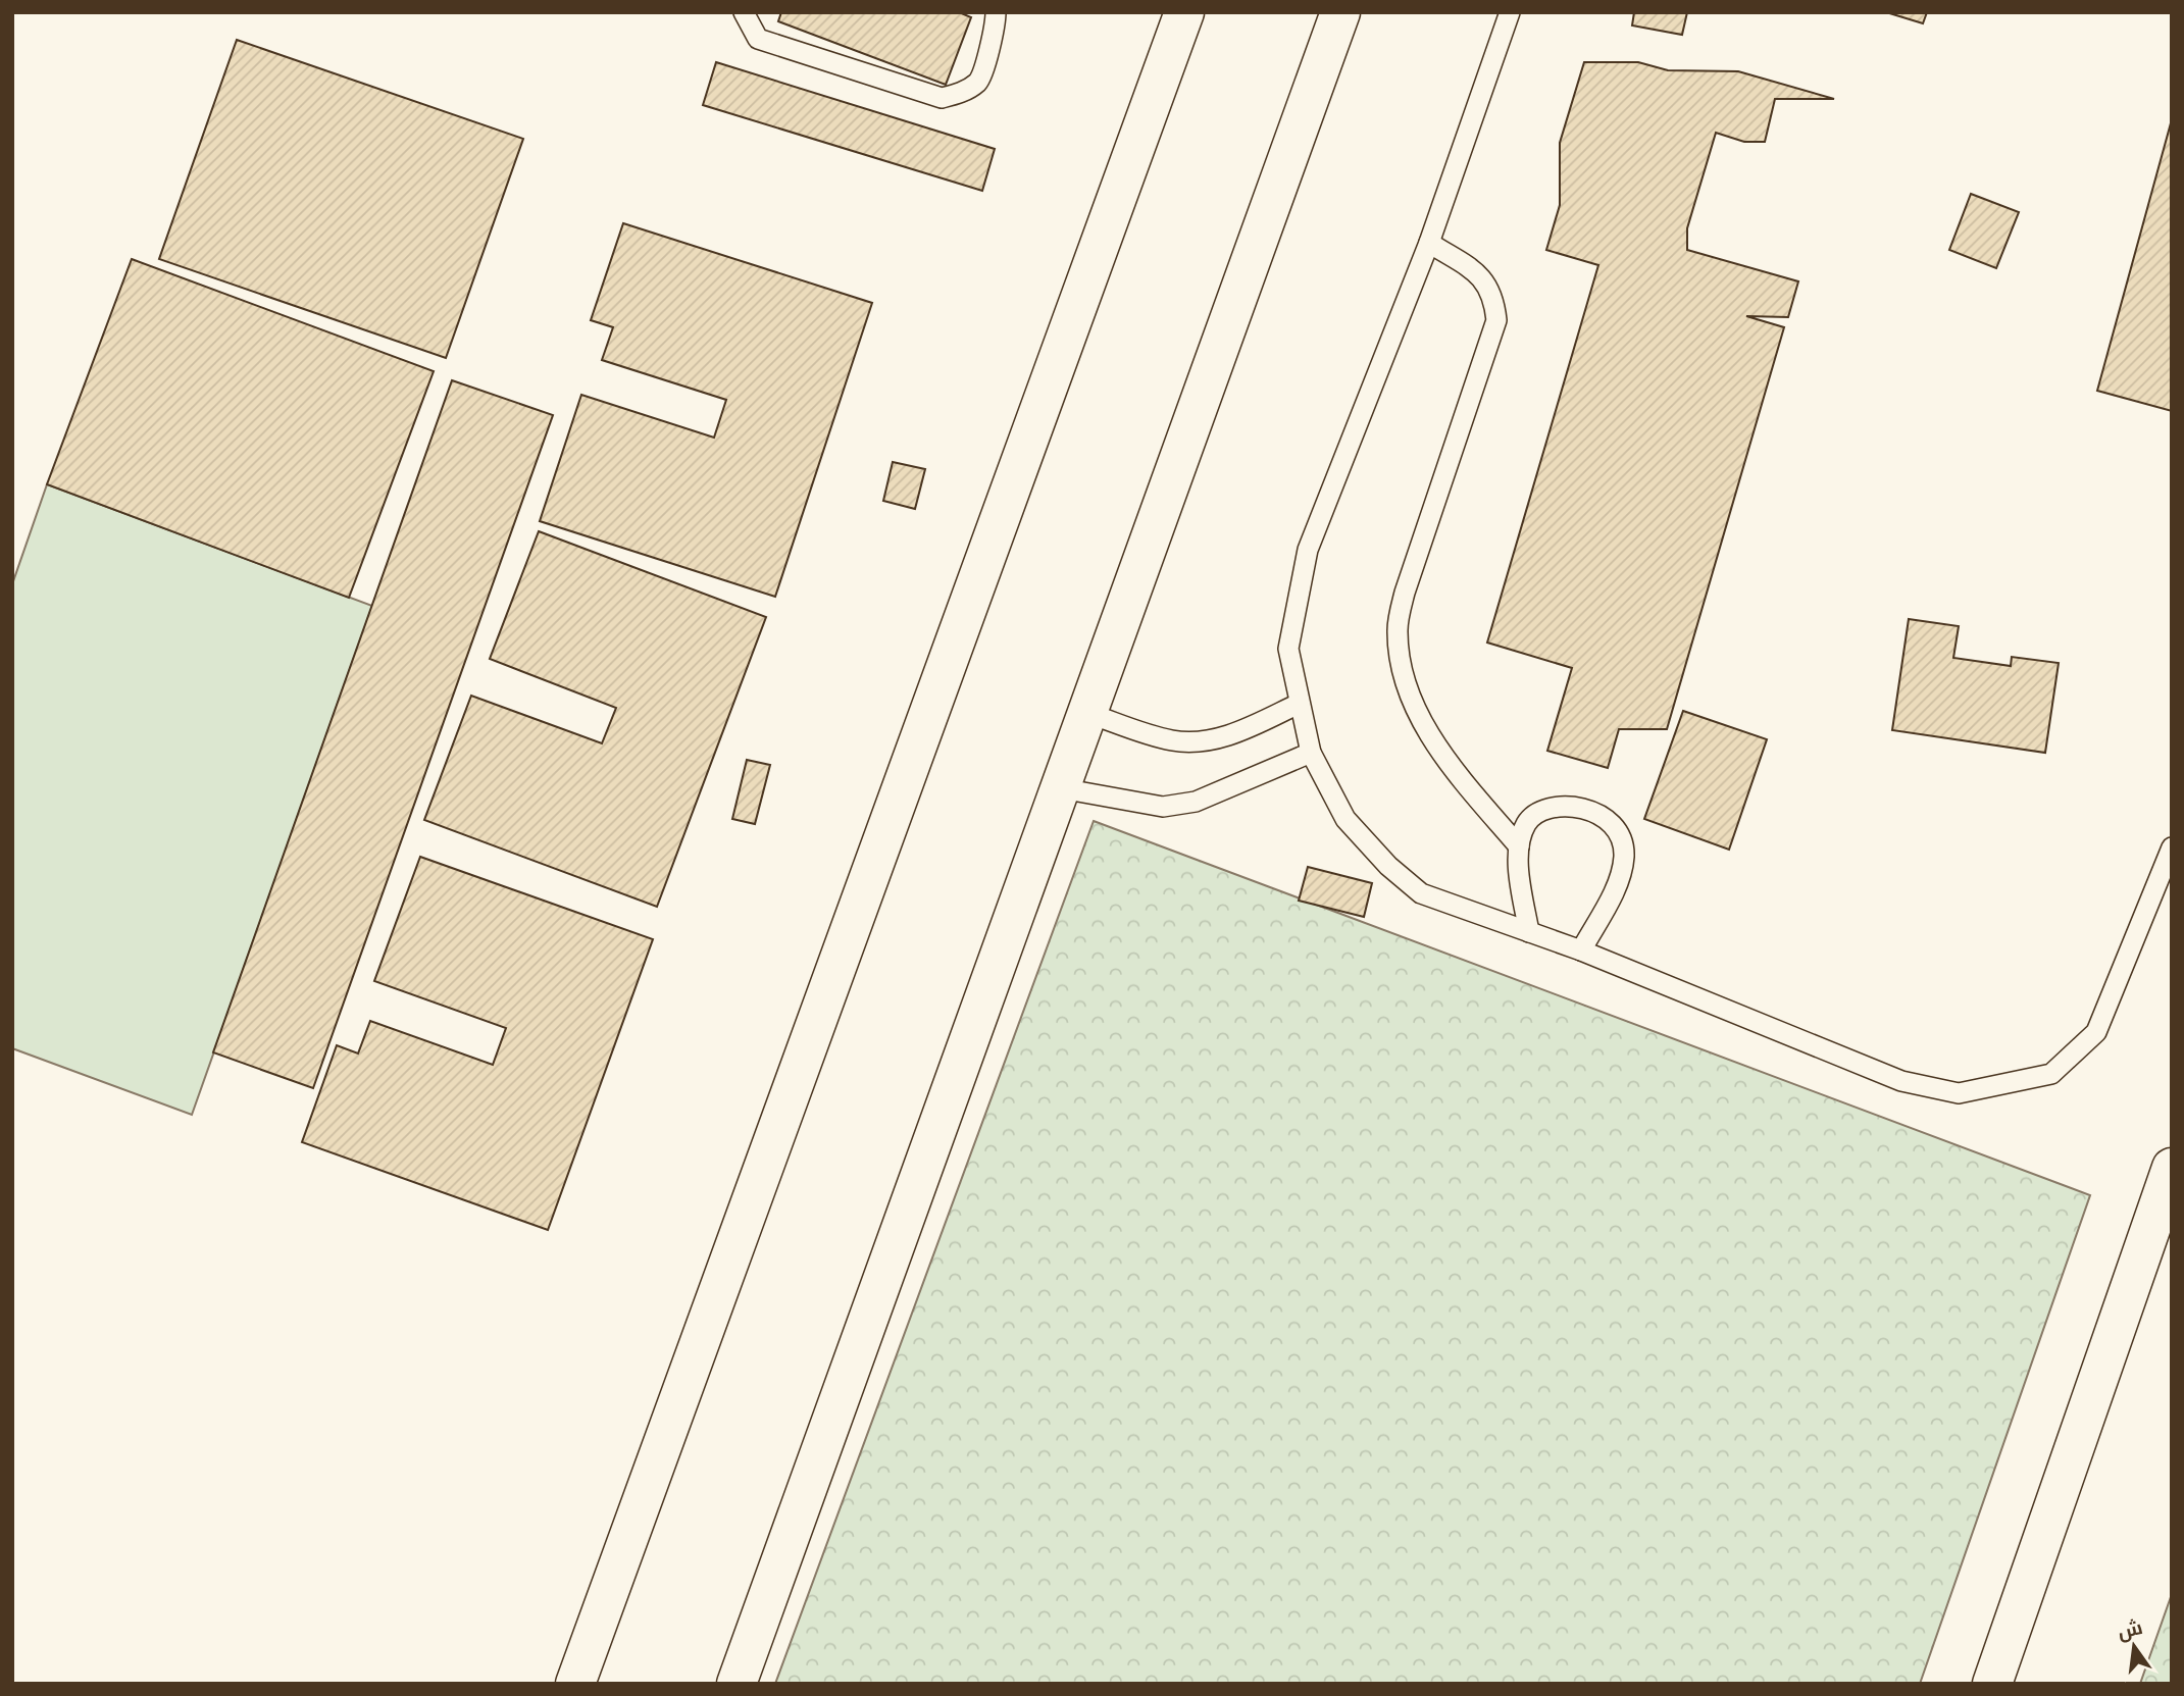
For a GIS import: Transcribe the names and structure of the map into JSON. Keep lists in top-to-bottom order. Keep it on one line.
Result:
{"north":"top"}
